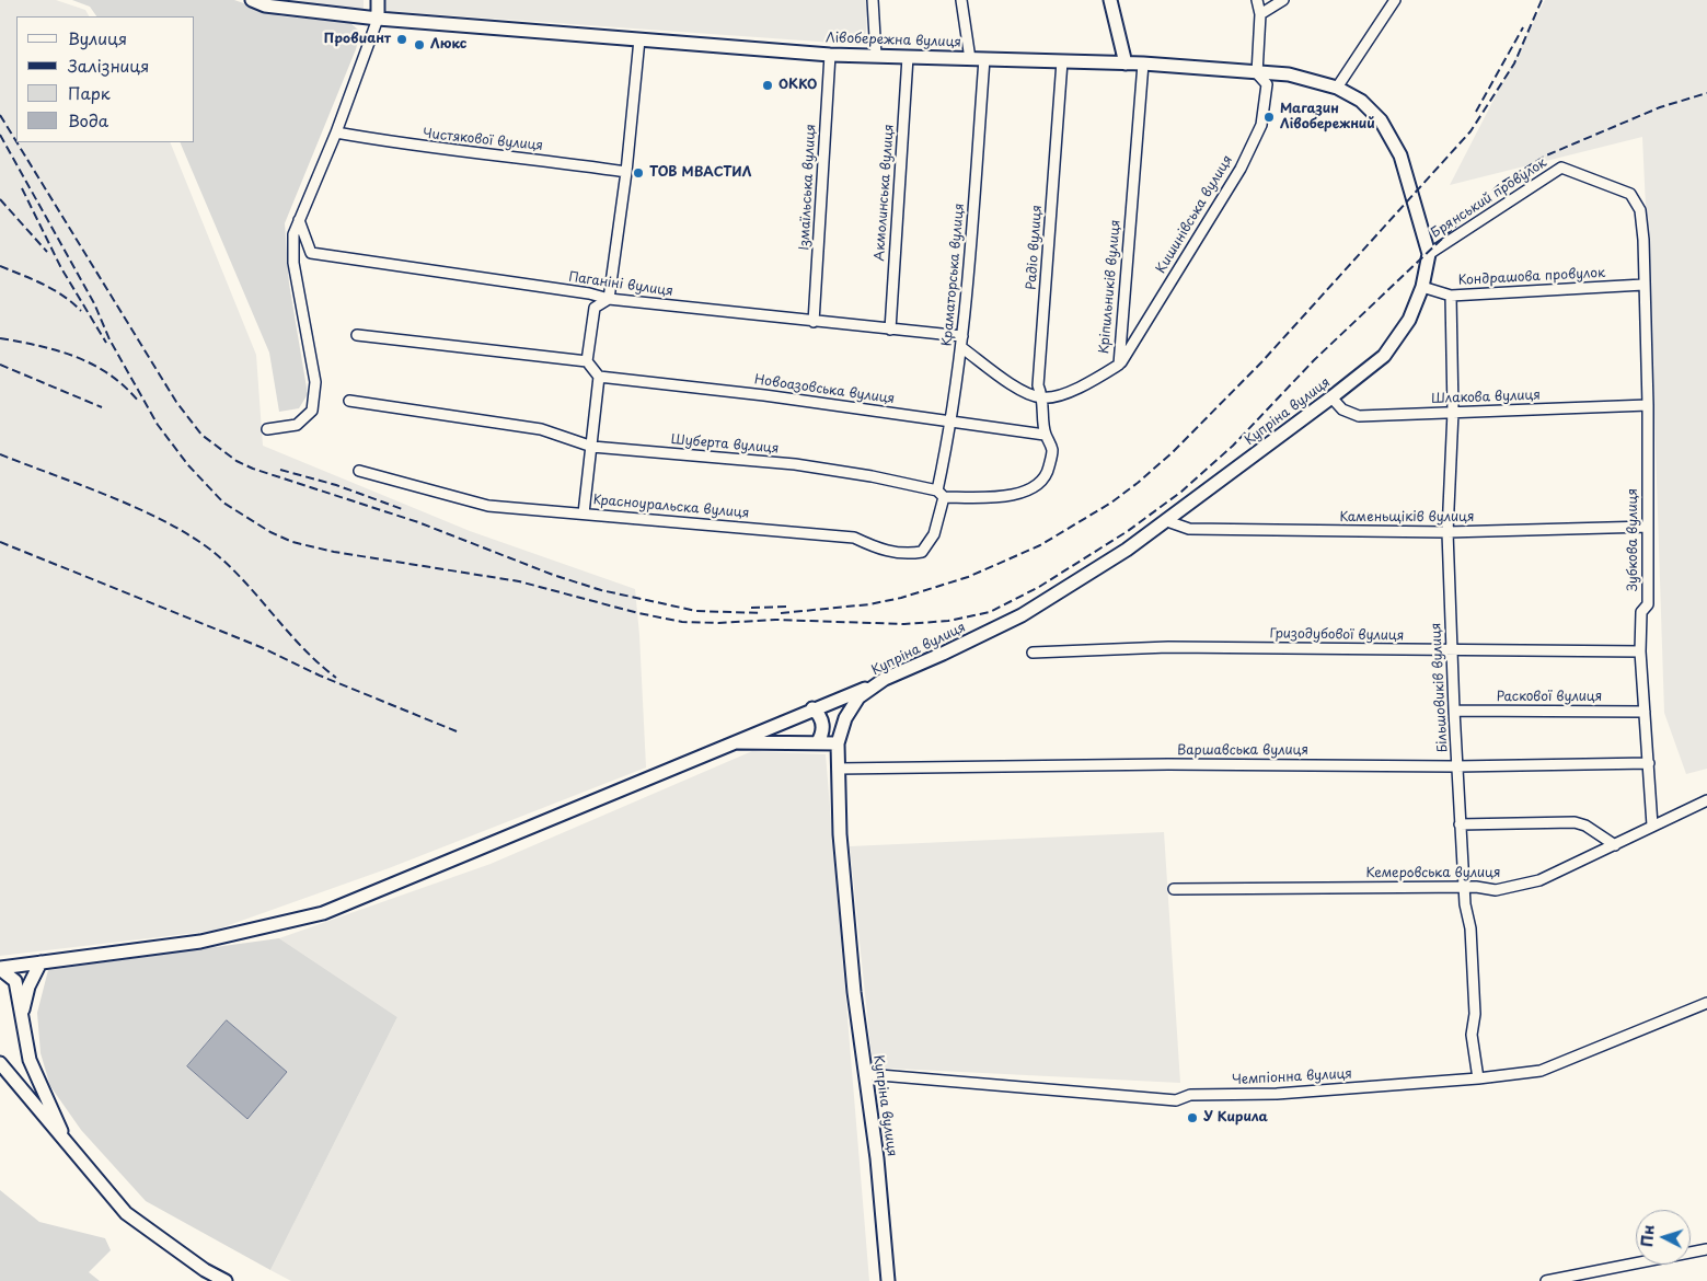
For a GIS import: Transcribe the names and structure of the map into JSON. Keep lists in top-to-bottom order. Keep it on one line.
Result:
{"streets":{"main road":["Лівобережна вулиця","Купріна вулиця"],"street":["Чистякової вулиця","Ізмаїльська вулиця","Акмолинська вулиця","Брянський провулок","Кишинівська вулиця","Радіо вулиця","Краматорська вулиця","Кондрашова провулок","Паганіні вулиця","Кріпильників вулиця","Новоазовська вулиця","Шлакова вулиця","Шуберта вулиця","Красноуральска вулиця","Каменьщіків вулиця","Зубкова вулиця","Гризодубової вулиця","Більшовиків вулиця","Раскової вулиця","Варшавська вулиця","Кемеровська вулиця","Чемпіонна вулиця"]},"crossings":[["Лівобережна вулиця","Ізмаїльська вулиця"],["Лівобережна вулиця","Акмолинська вулиця"],["Лівобережна вулиця","Брянський провулок"],["Лівобережна вулиця","Кишинівська вулиця"],["Лівобережна вулиця","Радіо вулиця"],["Лівобережна вулиця","Краматорська вулиця"],["Лівобережна вулиця","Кріпильників вулиця"],["Лівобережна вулиця","Купріна вулиця"],["Ізмаїльська вулиця","Паганіні вулиця"],["Акмолинська вулиця","Паганіні вулиця"],["Брянський провулок","Кондрашова провулок"],["Брянський провулок","Купріна вулиця"],["Брянський провулок","Зубкова вулиця"],["Кишинівська вулиця","Кріпильників вулиця"],["Радіо вулиця","Кріпильників вулиця"],["Радіо вулиця","Новоазовська вулиця"],["Радіо вулиця","Шуберта вулиця"],["Краматорська вулиця","Паганіні вулиця"],["Краматорська вулиця","Новоазовська вулиця"],["Краматорська вулиця","Шуберта вулиця"],["Краматорська вулиця","Красноуральска вулиця"],["Кондрашова провулок","Купріна вулиця"],["Кондрашова провулок","Зубкова вулиця"],["Кондрашова провулок","Більшовиків вулиця"],["Новоазовська вулиця","Шуберта вулиця"],["Шлакова вулиця","Купріна вулиця"],["Шлакова вулиця","Зубкова вулиця"],["Шлакова вулиця","Більшовиків вулиця"],["Купріна вулиця","Каменьщіків вулиця"],["Купріна вулиця","Варшавська вулиця"],["Купріна вулиця","Чемпіонна вулиця"],["Шуберта вулиця","Красноуральска вулиця"],["Каменьщіків вулиця","Зубкова вулиця"],["Каменьщіків вулиця","Більшовиків вулиця"],["Зубкова вулиця","Гризодубової вулиця"],["Зубкова вулиця","Раскової вулиця"],["Зубкова вулиця","Варшавська вулиця"],["Зубкова вулиця","Кемеровська вулиця"],["Гризодубової вулиця","Більшовиків вулиця"],["Більшовиків вулиця","Раскової вулиця"],["Більшовиків вулиця","Варшавська вулиця"],["Більшовиків вулиця","Кемеровська вулиця"],["Більшовиків вулиця","Чемпіонна вулиця"]],"places":["Провиант","Люкс","ОККО","Магазин Лівобережний","ТОВ МВАСТИЛ","У Кирила"],"legend":["Вулиця","Залізниця","Парк","Вода"],"north":"left"}
